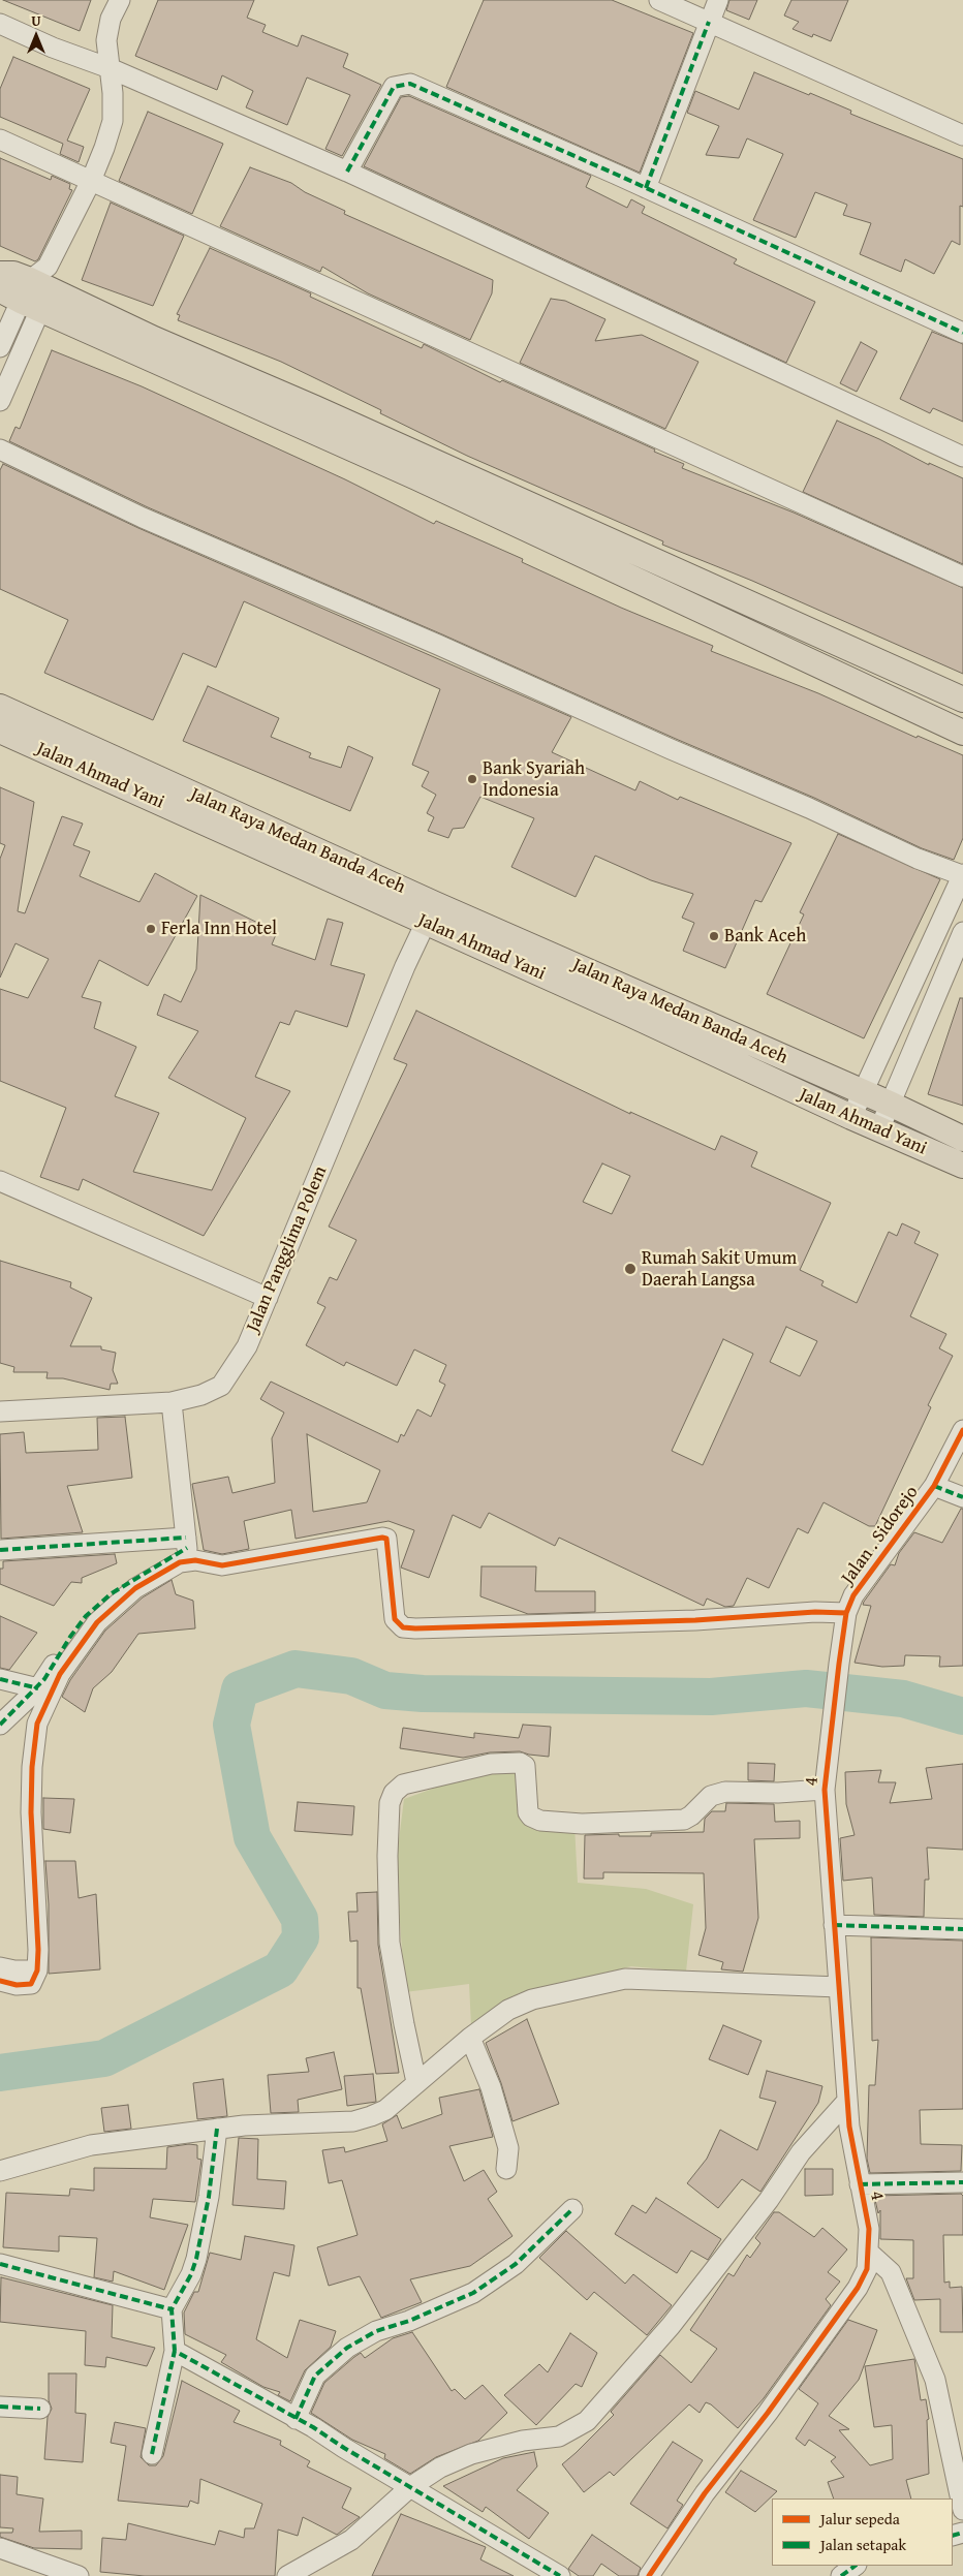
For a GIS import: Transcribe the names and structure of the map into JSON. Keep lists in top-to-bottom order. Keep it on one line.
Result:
{"streets":{"main road":["Jalan Ahmad Yani","Jalan Raya Medan Banda Aceh"],"street":["Jalan Pangglima Polem","Jalan . Sidorejo","4"]},"crossings":[["Jalan Ahmad Yani","Jalan Raya Medan Banda Aceh"],["Jalan Ahmad Yani","Jalan Pangglima Polem"],["Jalan Raya Medan Banda Aceh","Jalan Pangglima Polem"],["Jalan . Sidorejo","4"]],"places":["Bank Syariah Indonesia","Ferla Inn Hotel","Bank Aceh","Rumah Sakit Umum Daerah Langsa"],"legend":["Jalur sepeda","Jalan setapak"],"north":"top"}
